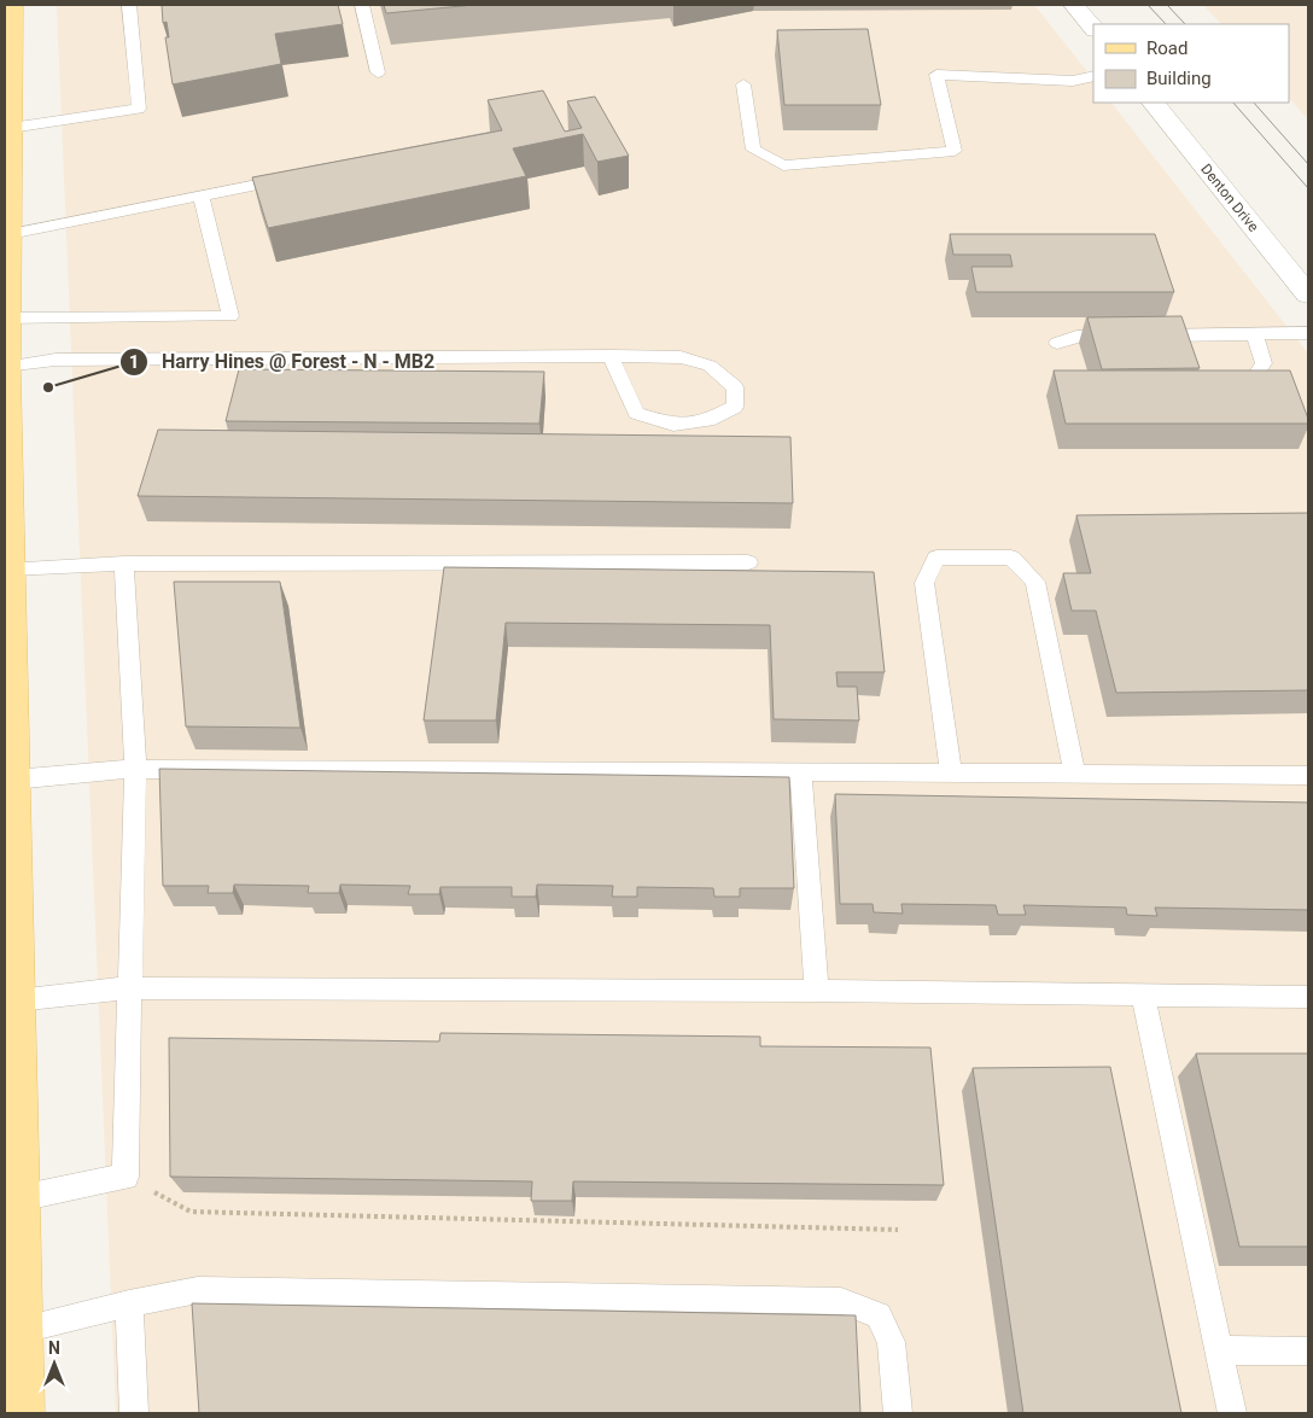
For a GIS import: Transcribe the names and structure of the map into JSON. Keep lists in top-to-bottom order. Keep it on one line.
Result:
{"streets":{"street":["Denton Drive"]},"places":["Harry Hines @ Forest - N - MB2"],"legend":["Road","Building"],"north":"top"}
